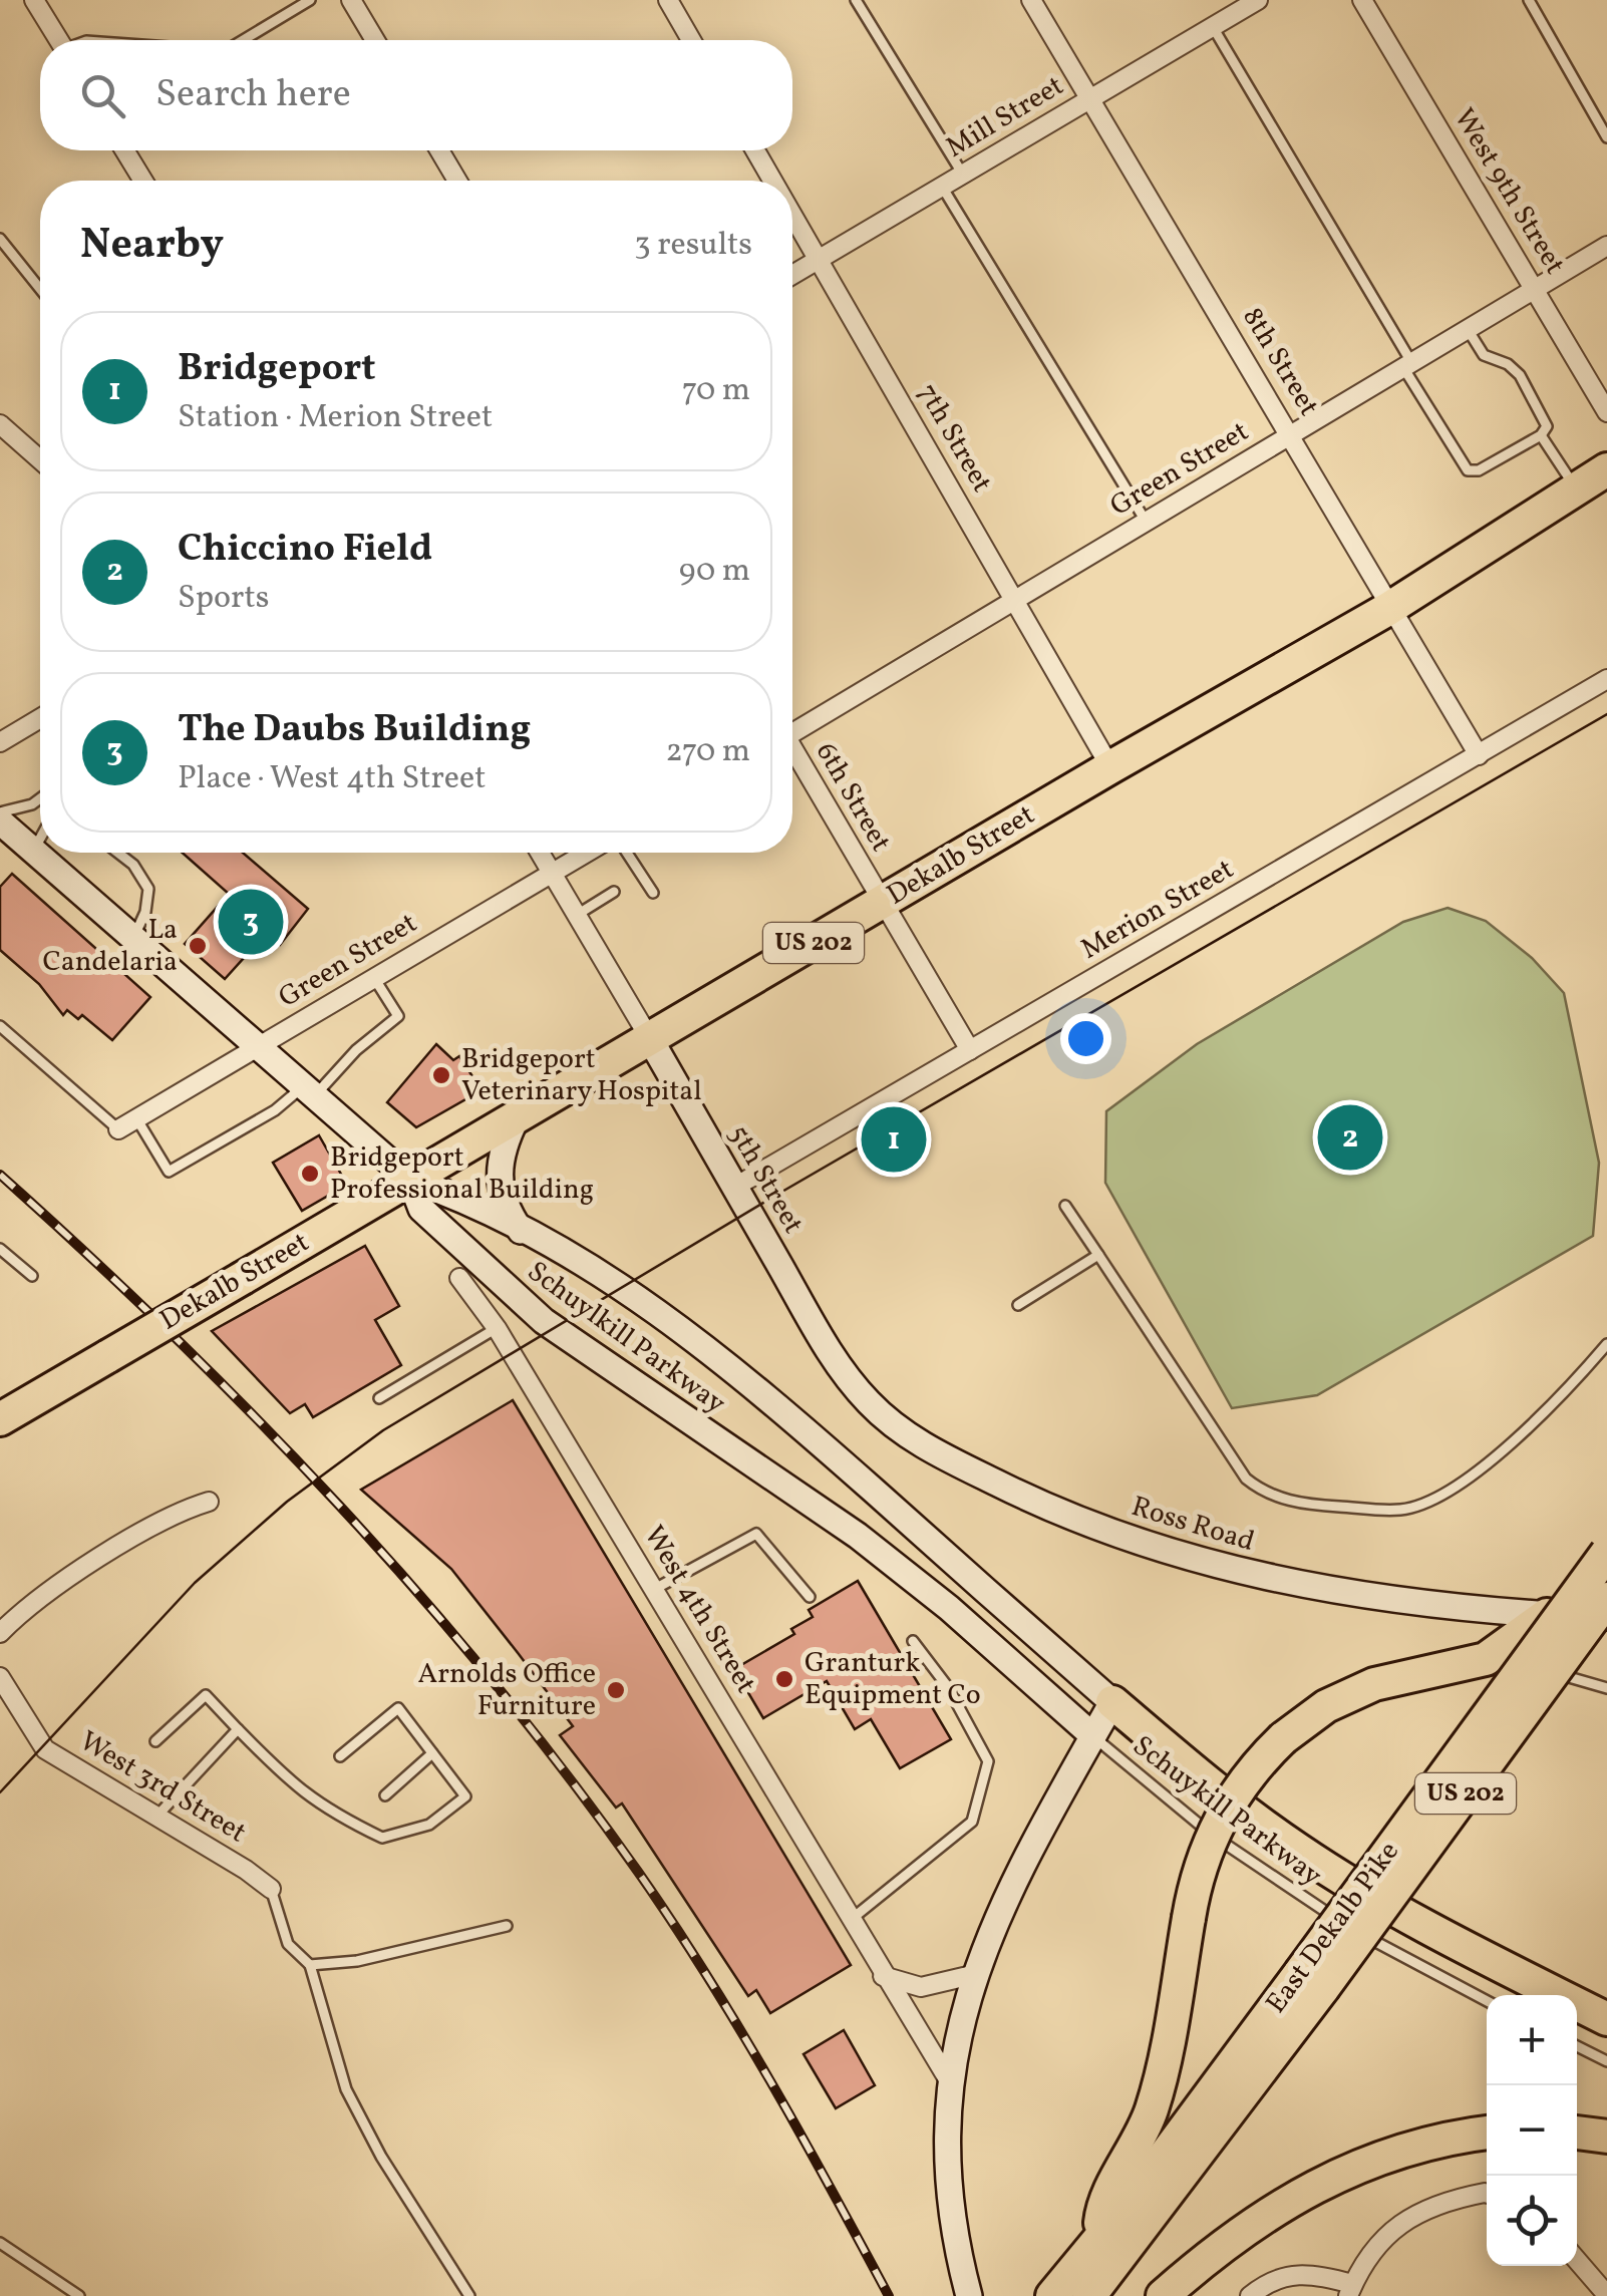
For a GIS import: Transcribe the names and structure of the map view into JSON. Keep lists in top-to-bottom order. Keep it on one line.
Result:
{"streets":{"highway":["Dekalb Street","US 202","East Dekalb Pike"],"main road":["5th Street","Schuylkill Parkway","Ross Road"],"street":["Mill Street","West 9th Street","8th Street","7th Street","Green Street","6th Street","Merion Street","West 4th Street","West 3rd Street"],"lane":["Schuykill Parkway"]},"crossings":[["Mill Street","8th Street"],["Mill Street","7th Street"],["West 9th Street","Green Street"],["8th Street","Green Street"],["8th Street","Dekalb Street"],["8th Street","Merion Street"],["7th Street","Green Street"],["7th Street","Dekalb Street"],["Green Street","5th Street"],["6th Street","Dekalb Street"],["6th Street","Merion Street"],["Dekalb Street","5th Street"],["Dekalb Street","Schuylkill Parkway"],["Merion Street","5th Street"],["5th Street","Ross Road"],["Schuylkill Parkway","Schuykill Parkway"]],"places":["La Candelaria","Bridgeport Veterinary Hospital","Bridgeport Professional Building","Granturk Equipment Co","Arnolds Office Furniture"],"page":{"search":"Search here","heading":["Nearby","3 results"],"list":[{"mark":"1","name":"Bridgeport","note":"Station · Merion Street","value":"70 m"},{"mark":"2","name":"Chiccino Field","note":"Sports","value":"90 m"},{"mark":"3","name":"The Daubs Building","note":"Place · West 4th Street","value":"270 m"}],"pins":["3","2","1"],"map_buttons":["+","−"]}}
